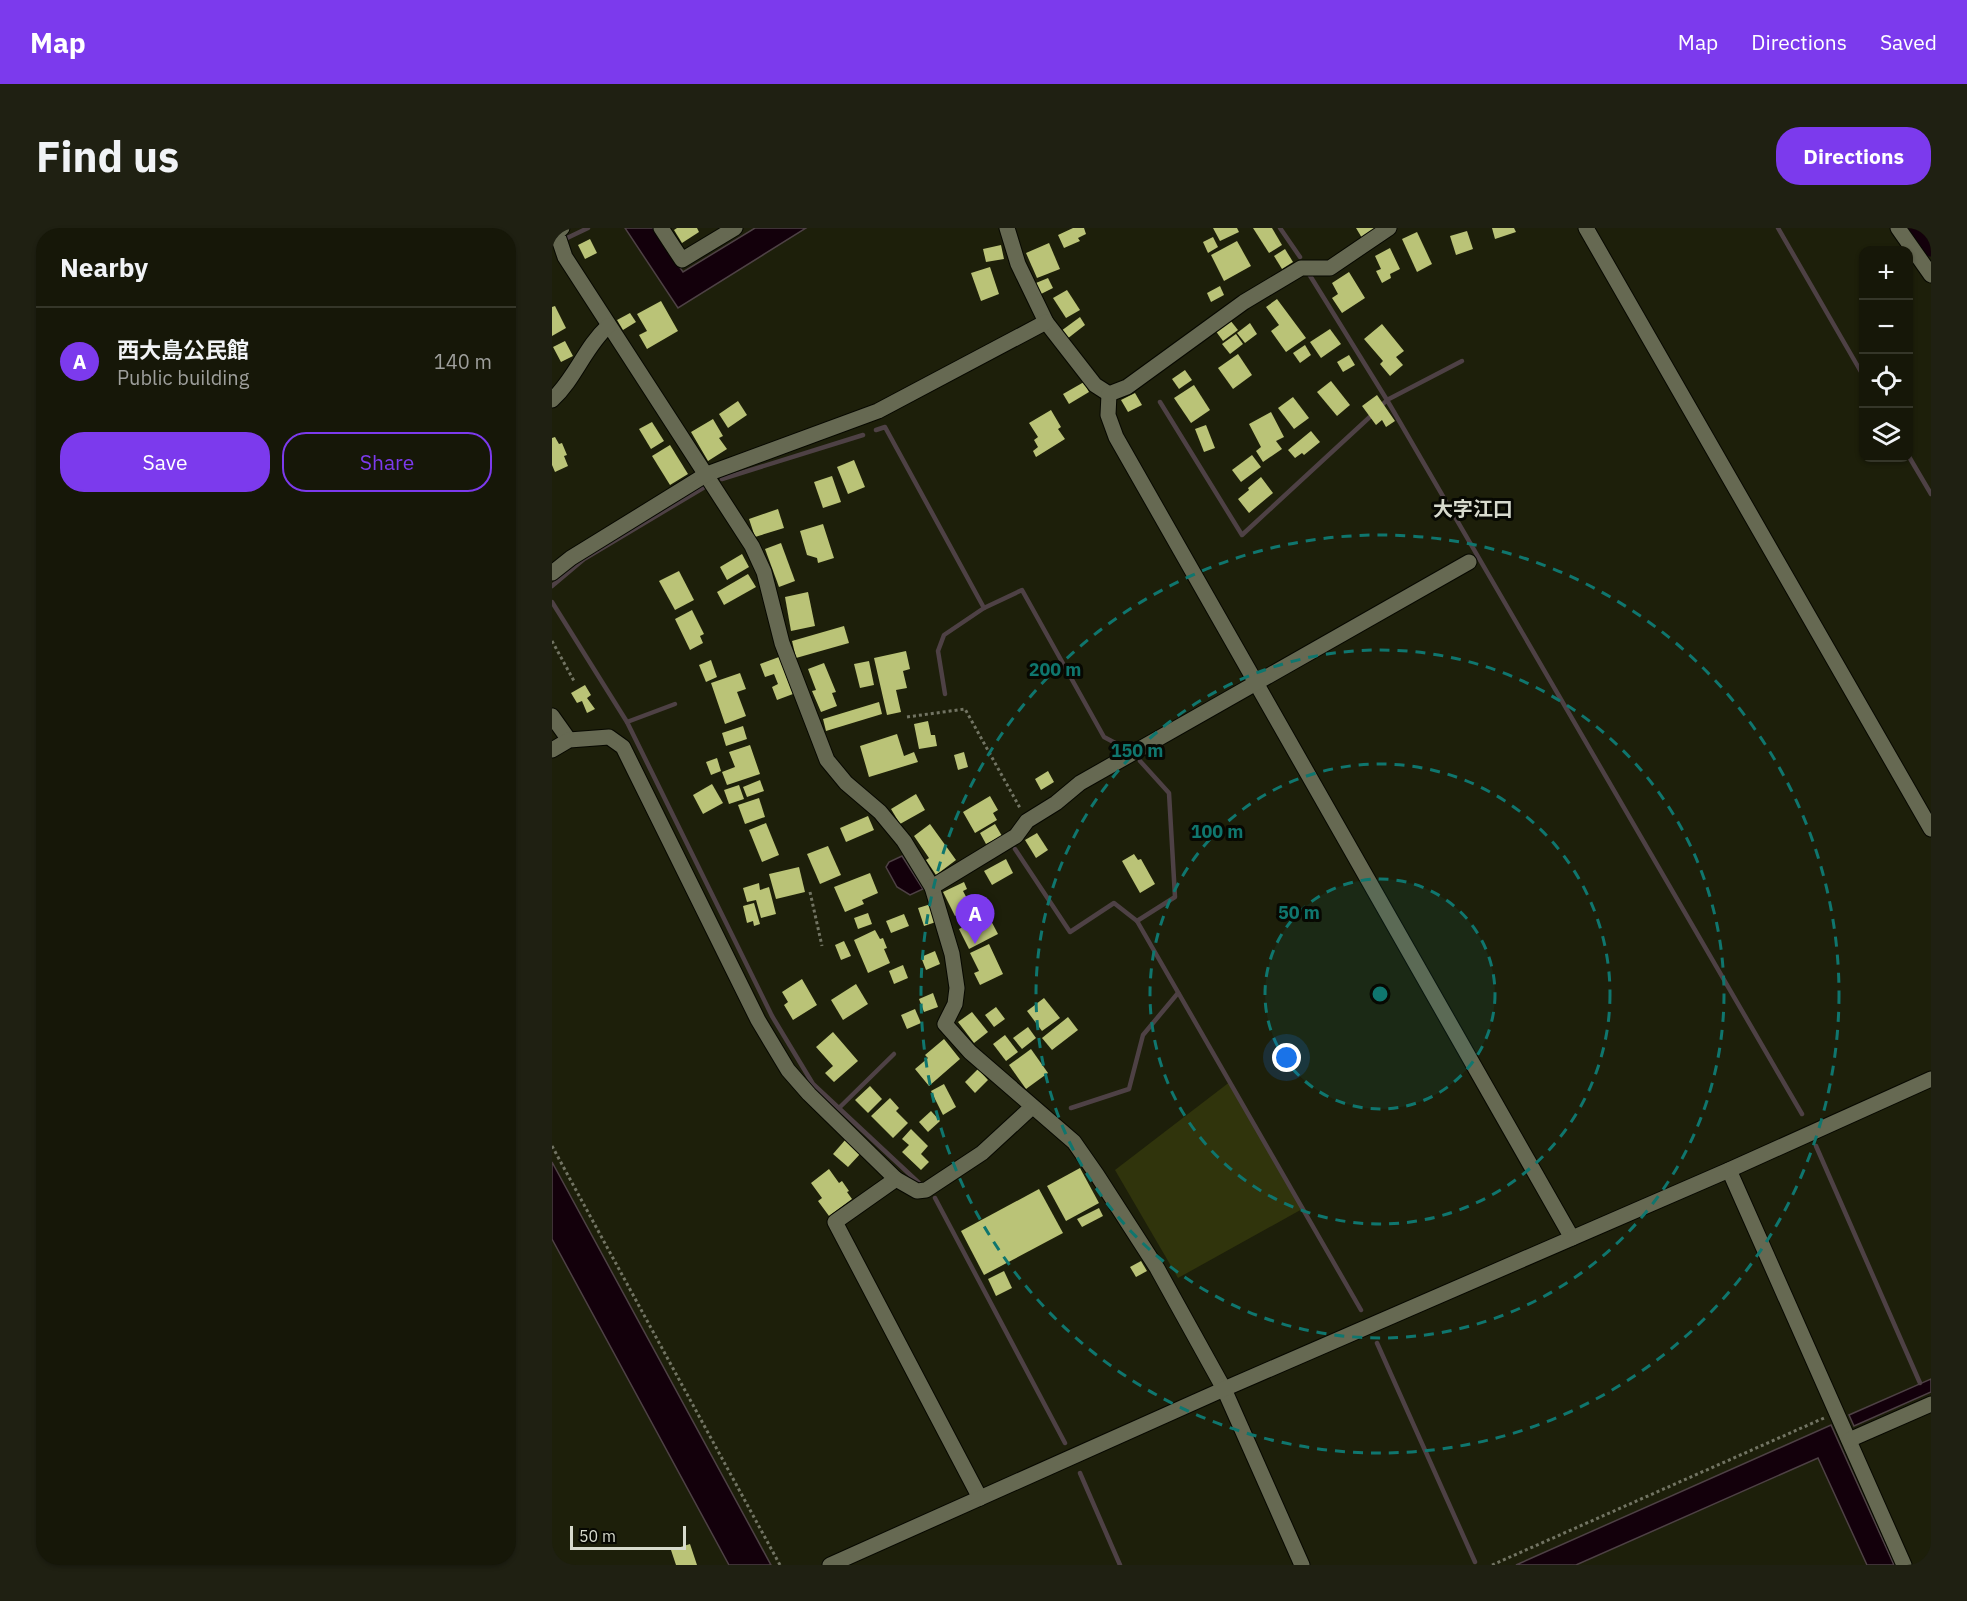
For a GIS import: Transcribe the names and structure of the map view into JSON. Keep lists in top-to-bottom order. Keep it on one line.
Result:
{"districts":["大字江口"],"scale_bar":"50 m","page":{"header":"Map","nav":["Map","Directions","Saved"],"buttons":["Directions",["Save","Share"]],"title":"Find us","heading":"Nearby","map_buttons":["+","−"],"list":[{"mark":"A","name":"西大島公民館","note":"Public building","value":"140 m"}],"pins":"A","scale":"50 m"},"rings":["200 m","150 m","100 m","50 m"]}
